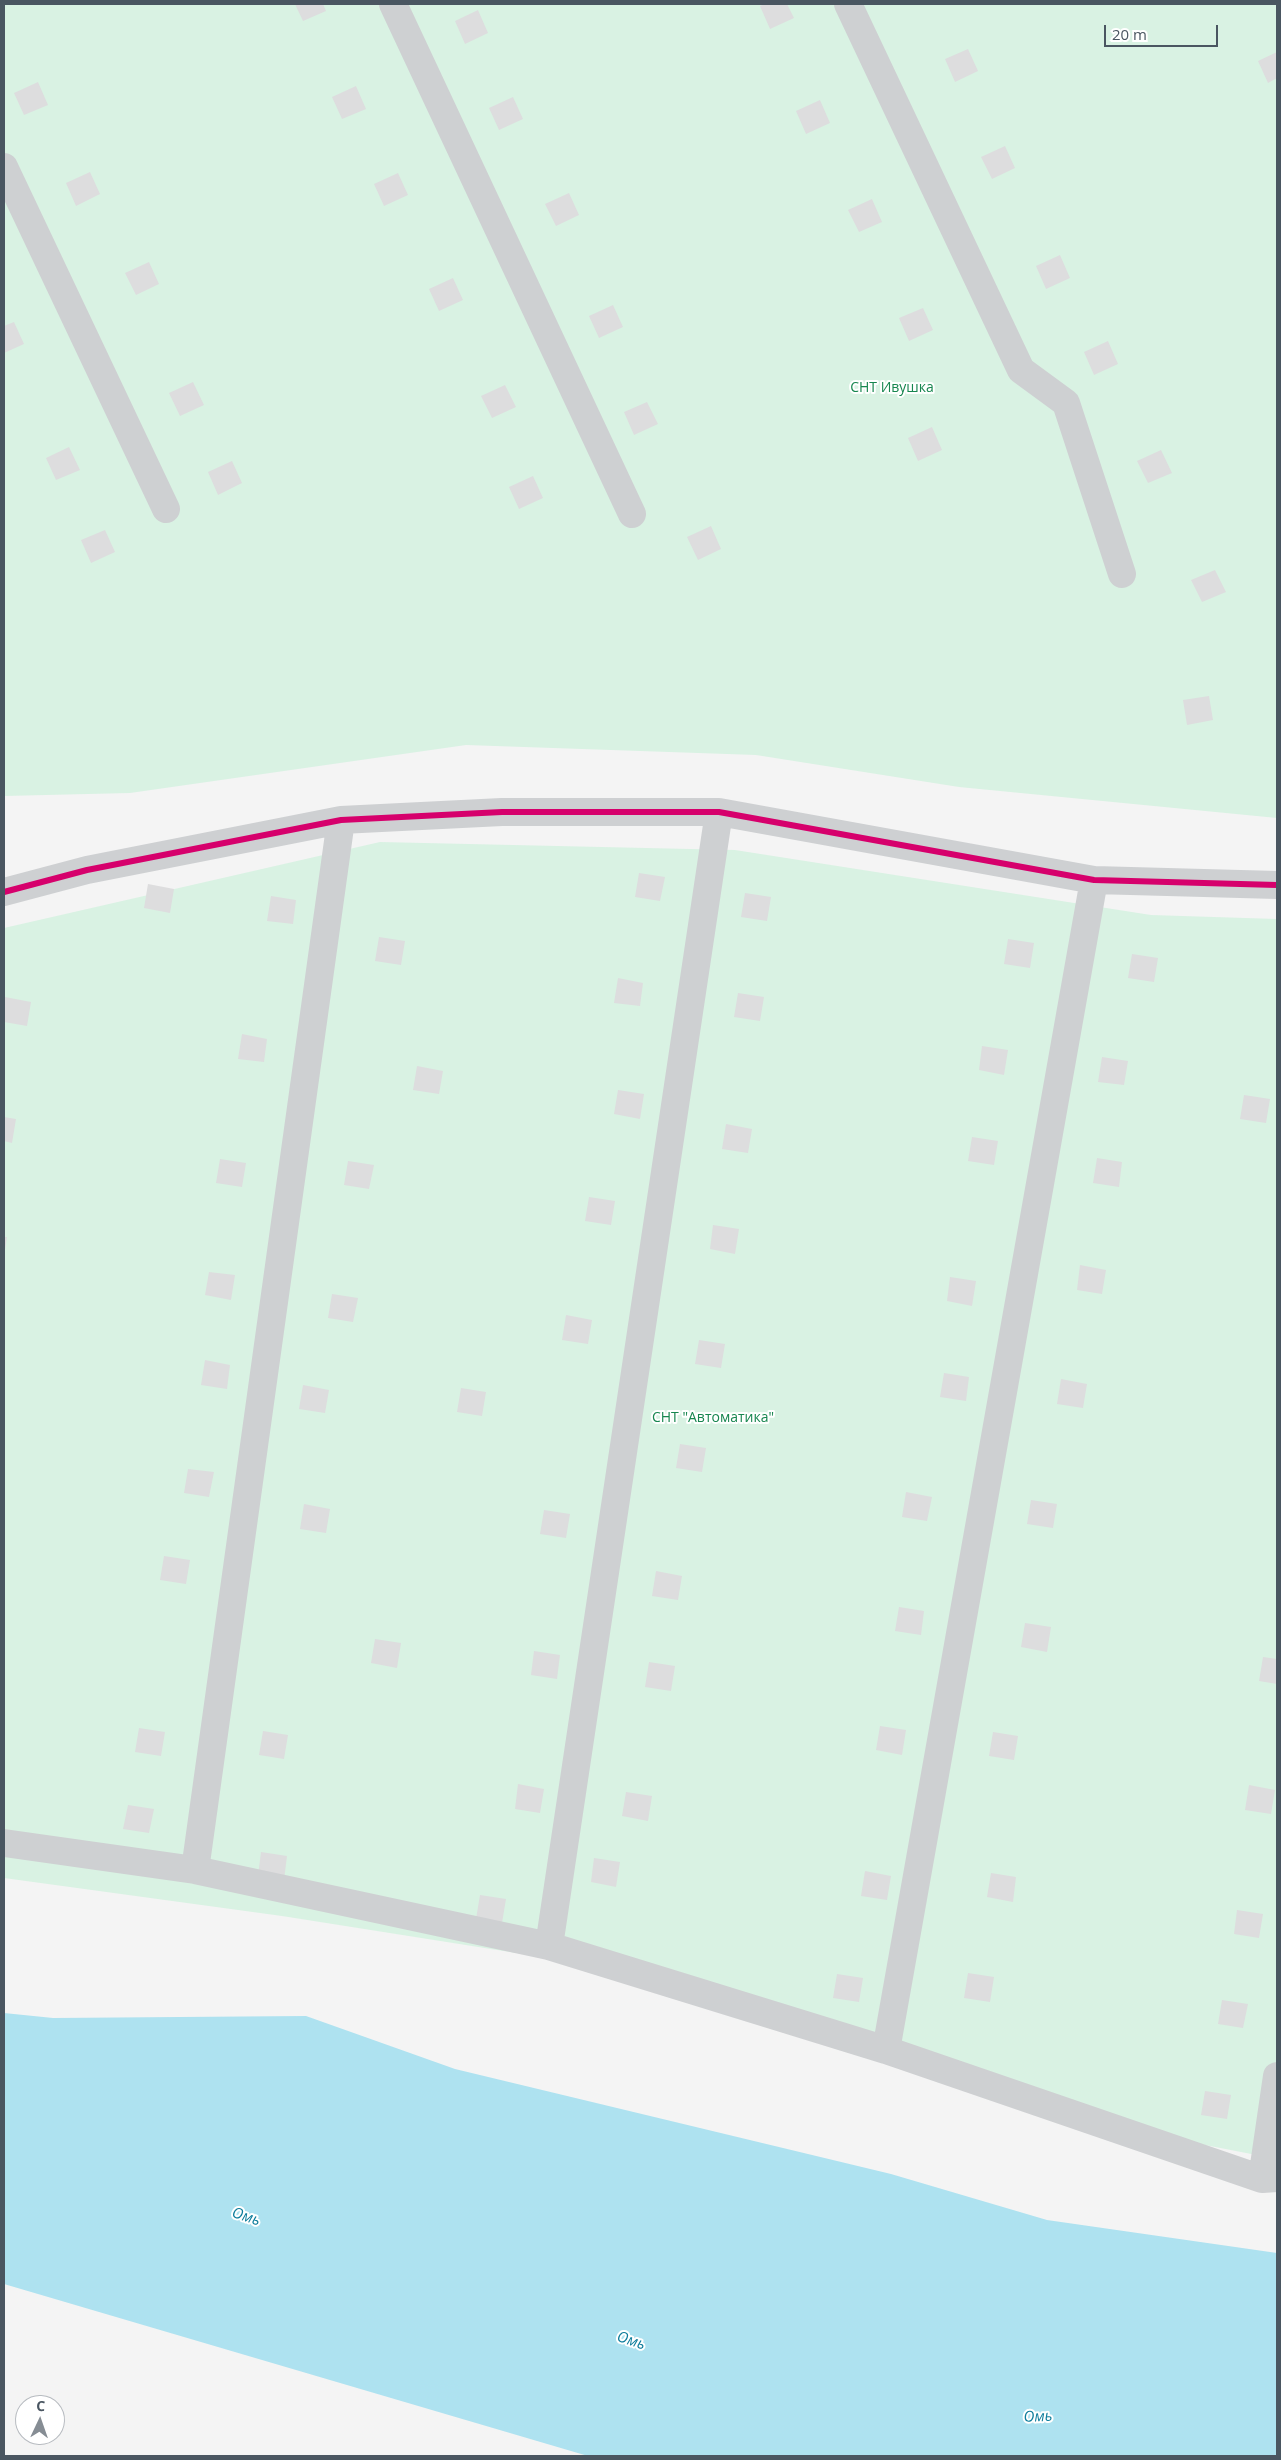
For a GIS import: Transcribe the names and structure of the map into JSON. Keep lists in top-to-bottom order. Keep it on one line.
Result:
{"water":["Омь"],"parks":["СНТ Ивушка","СНТ \"Автоматика\""],"scale_bar":"20 m","north":"top"}
